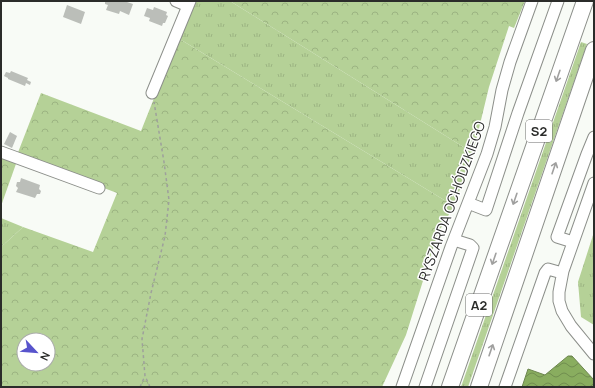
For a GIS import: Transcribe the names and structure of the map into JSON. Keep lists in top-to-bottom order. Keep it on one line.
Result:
{"streets":{"highway":["S2","A2"],"street":["RYSZARDA OCHÓDZKIEGO"]},"crossings":[["S2","A2"]],"north":"bottom right"}
